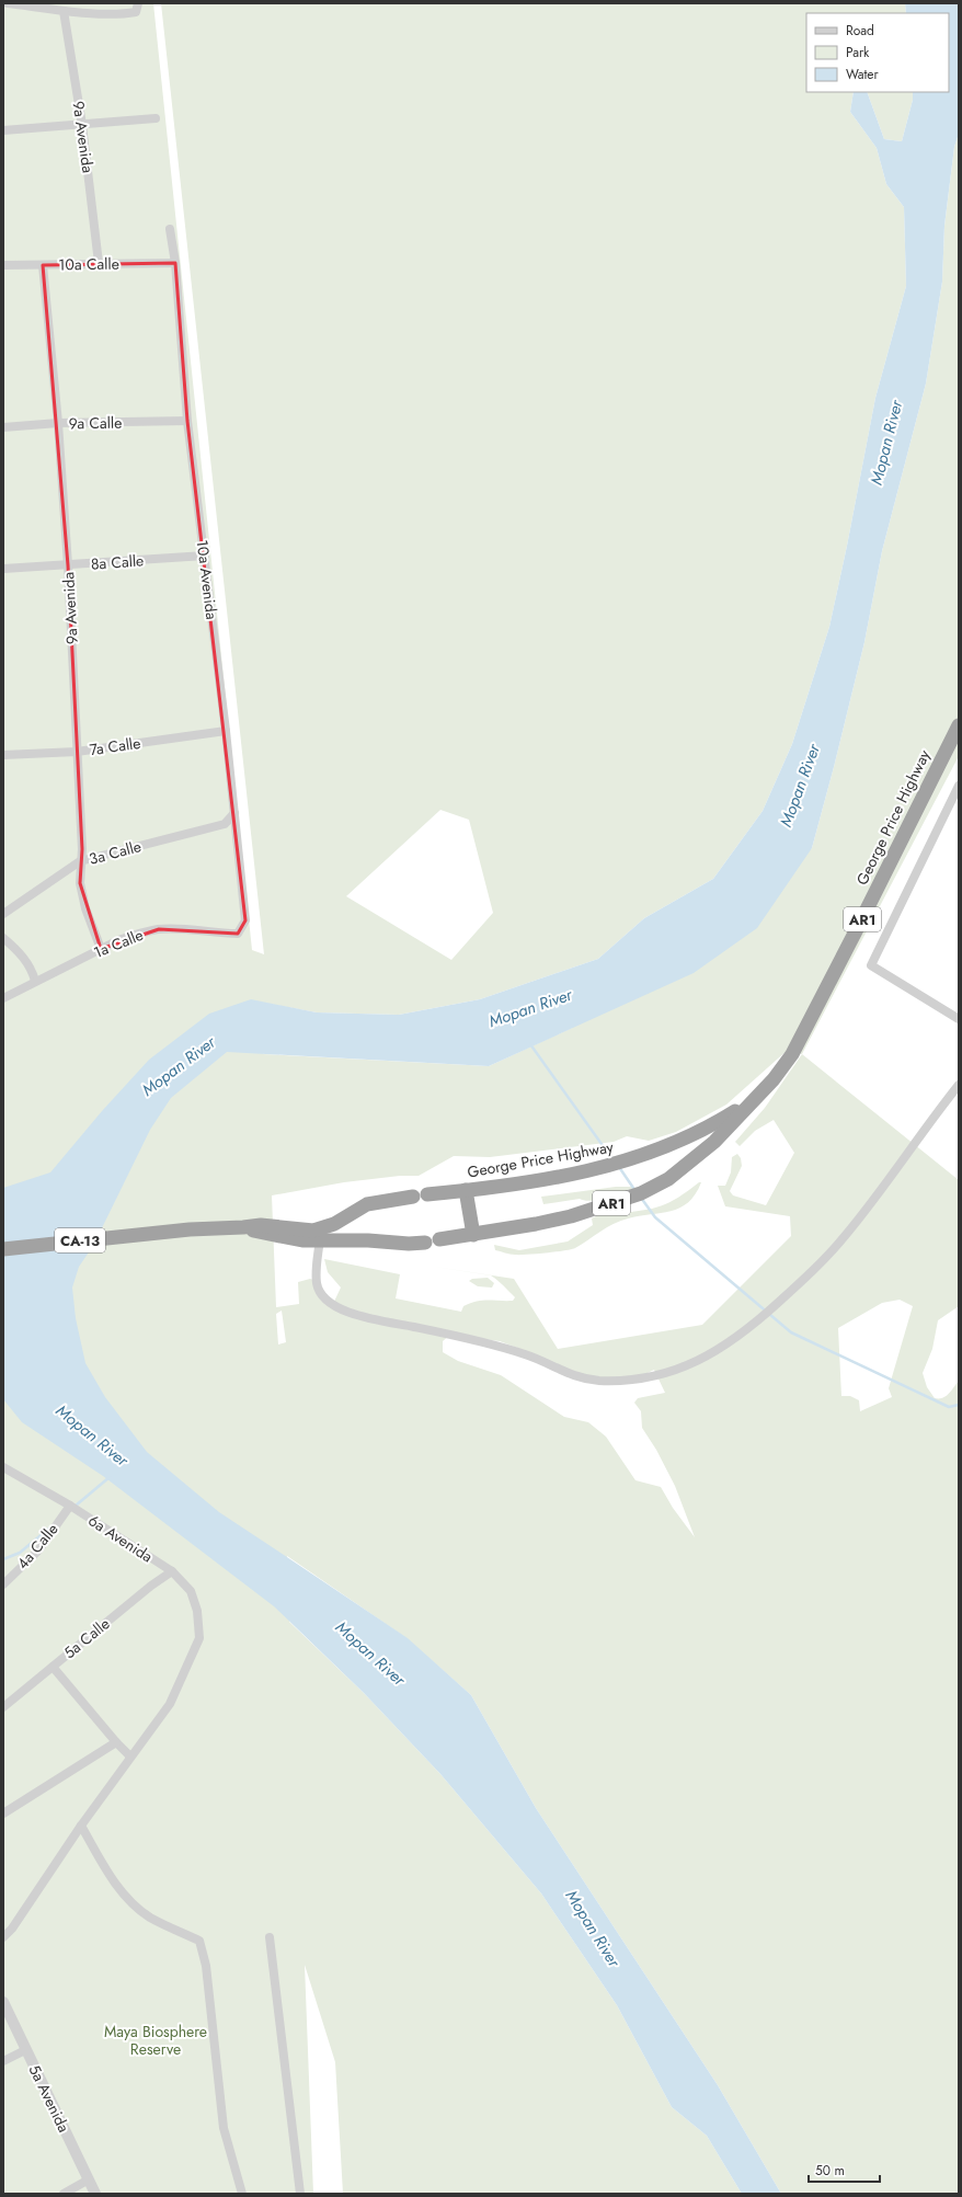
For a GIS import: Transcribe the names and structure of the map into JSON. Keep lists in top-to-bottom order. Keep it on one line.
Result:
{"streets":{"highway":["George Price Highway","AR1","CA-13"],"street":["9a Avenida","10a Calle","9a Calle","8a Calle","10a Avenida","7a Calle","3a Calle","1a Calle","6a Avenida","4a Calle","5a Calle","5a Avenida"]},"crossings":[["9a Avenida","10a Calle"],["9a Avenida","9a Calle"],["9a Avenida","8a Calle"],["9a Avenida","7a Calle"],["9a Avenida","3a Calle"],["9a Avenida","1a Calle"],["10a Calle","10a Avenida"],["9a Calle","10a Avenida"],["8a Calle","10a Avenida"],["10a Avenida","7a Calle"],["10a Avenida","3a Calle"],["10a Avenida","1a Calle"],["6a Avenida","4a Calle"],["6a Avenida","5a Calle"]],"water":["Mopan River"],"parks":["Maya Biosphere Reserve"],"legend":["Road","Park","Water"],"scale_bar":"50 m"}
